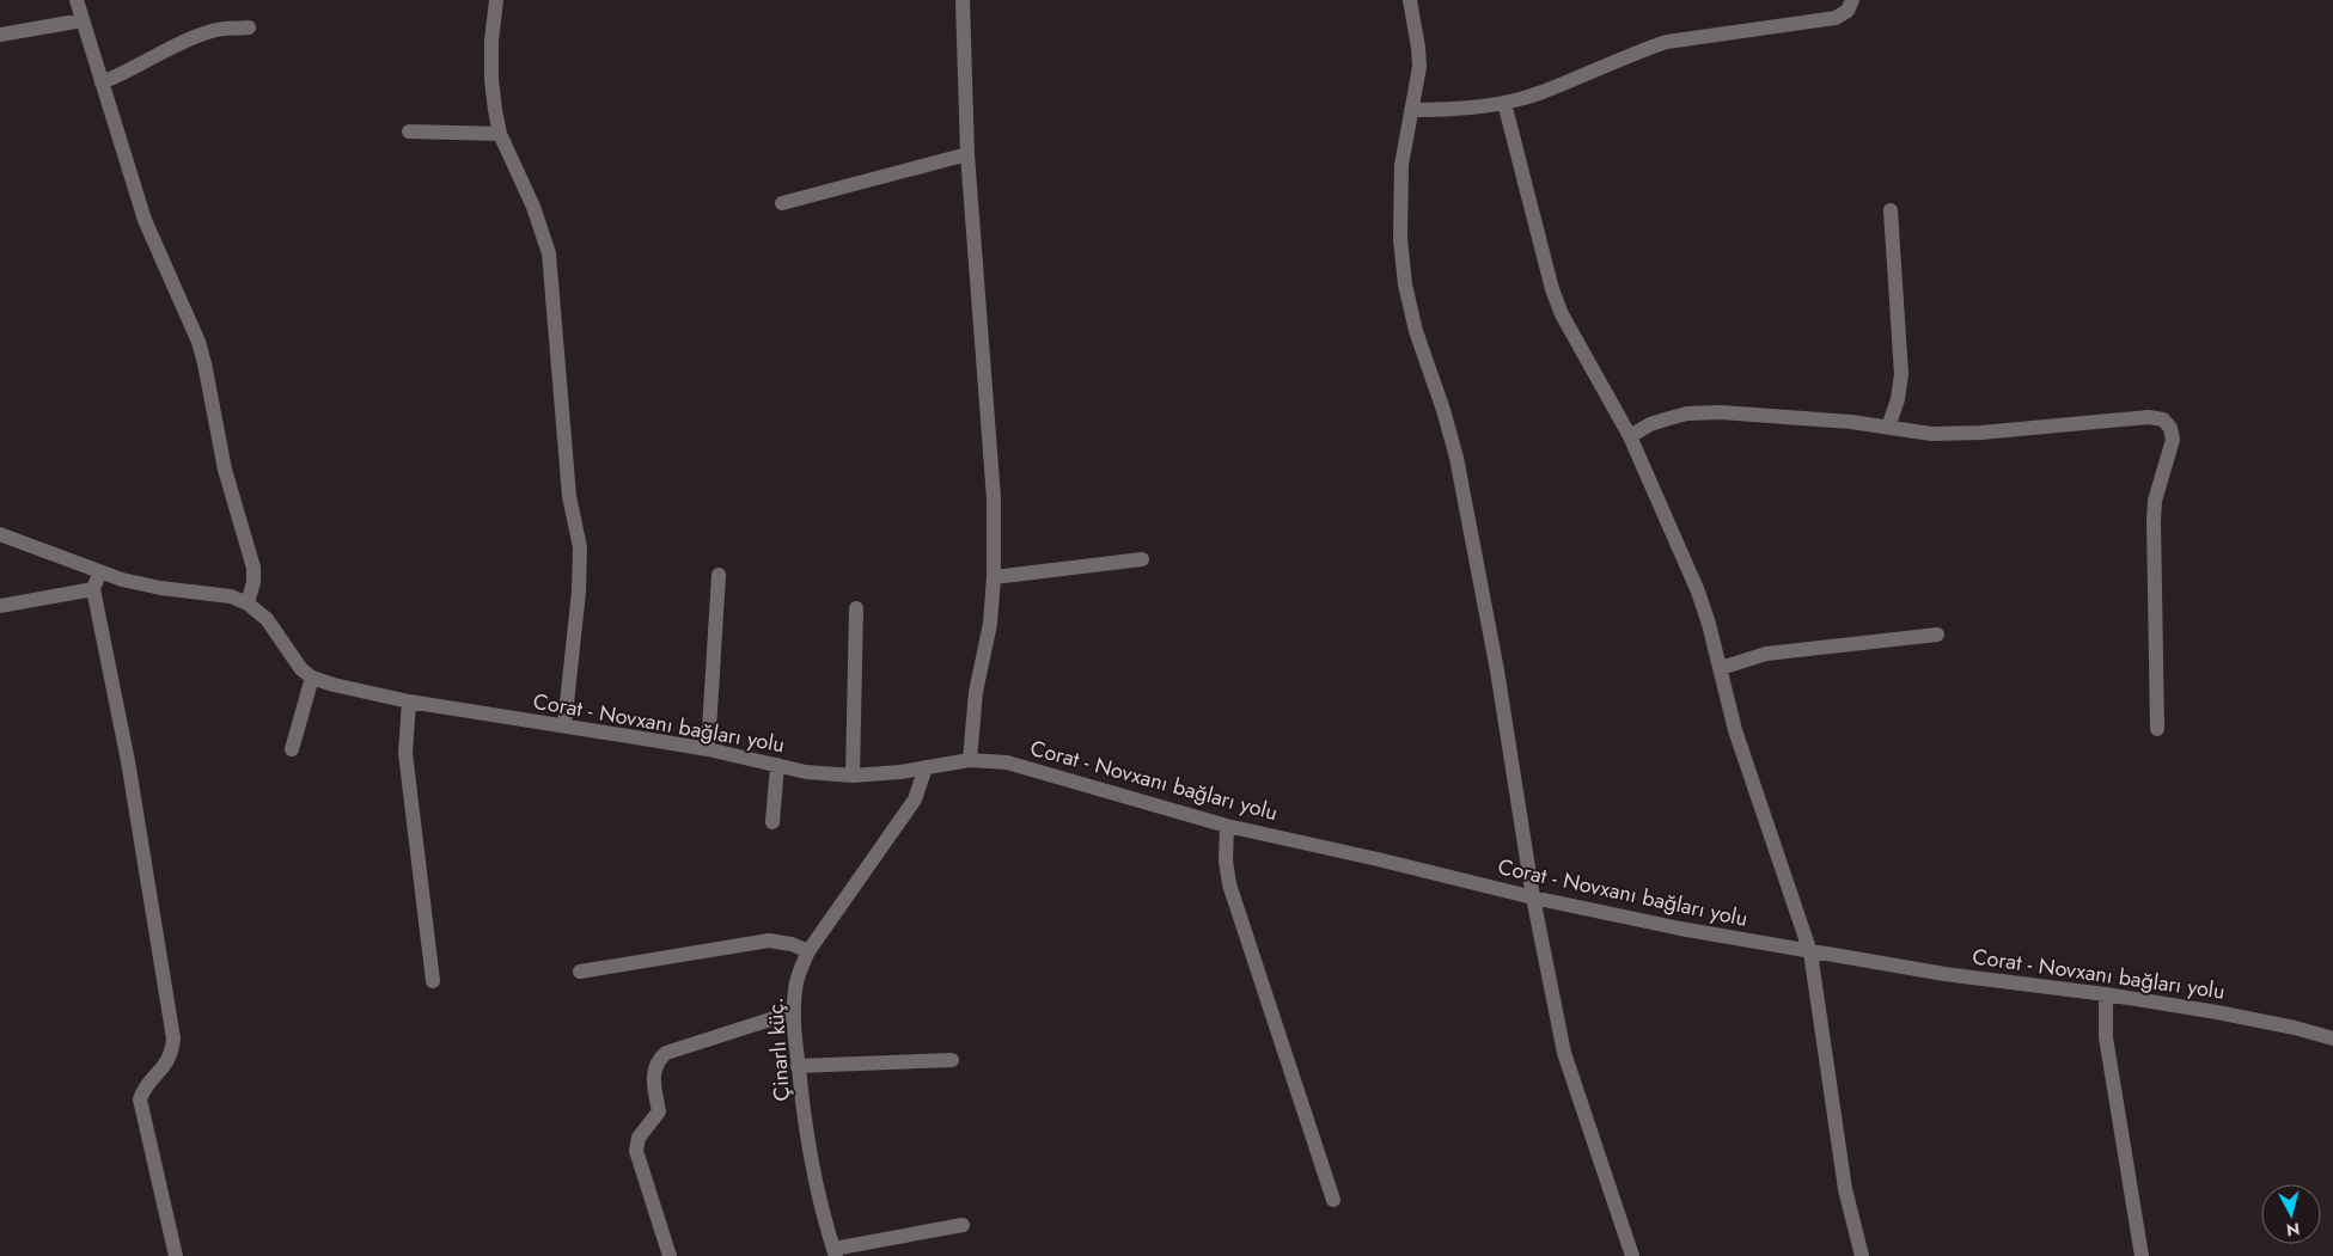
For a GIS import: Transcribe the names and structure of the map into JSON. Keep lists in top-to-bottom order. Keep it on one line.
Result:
{"streets":{"street":["Corat - Novxanı bağları yolu","Çinarlı küç."]},"crossings":[["Corat - Novxanı bağları yolu","Çinarlı küç."]],"north":"bottom"}
